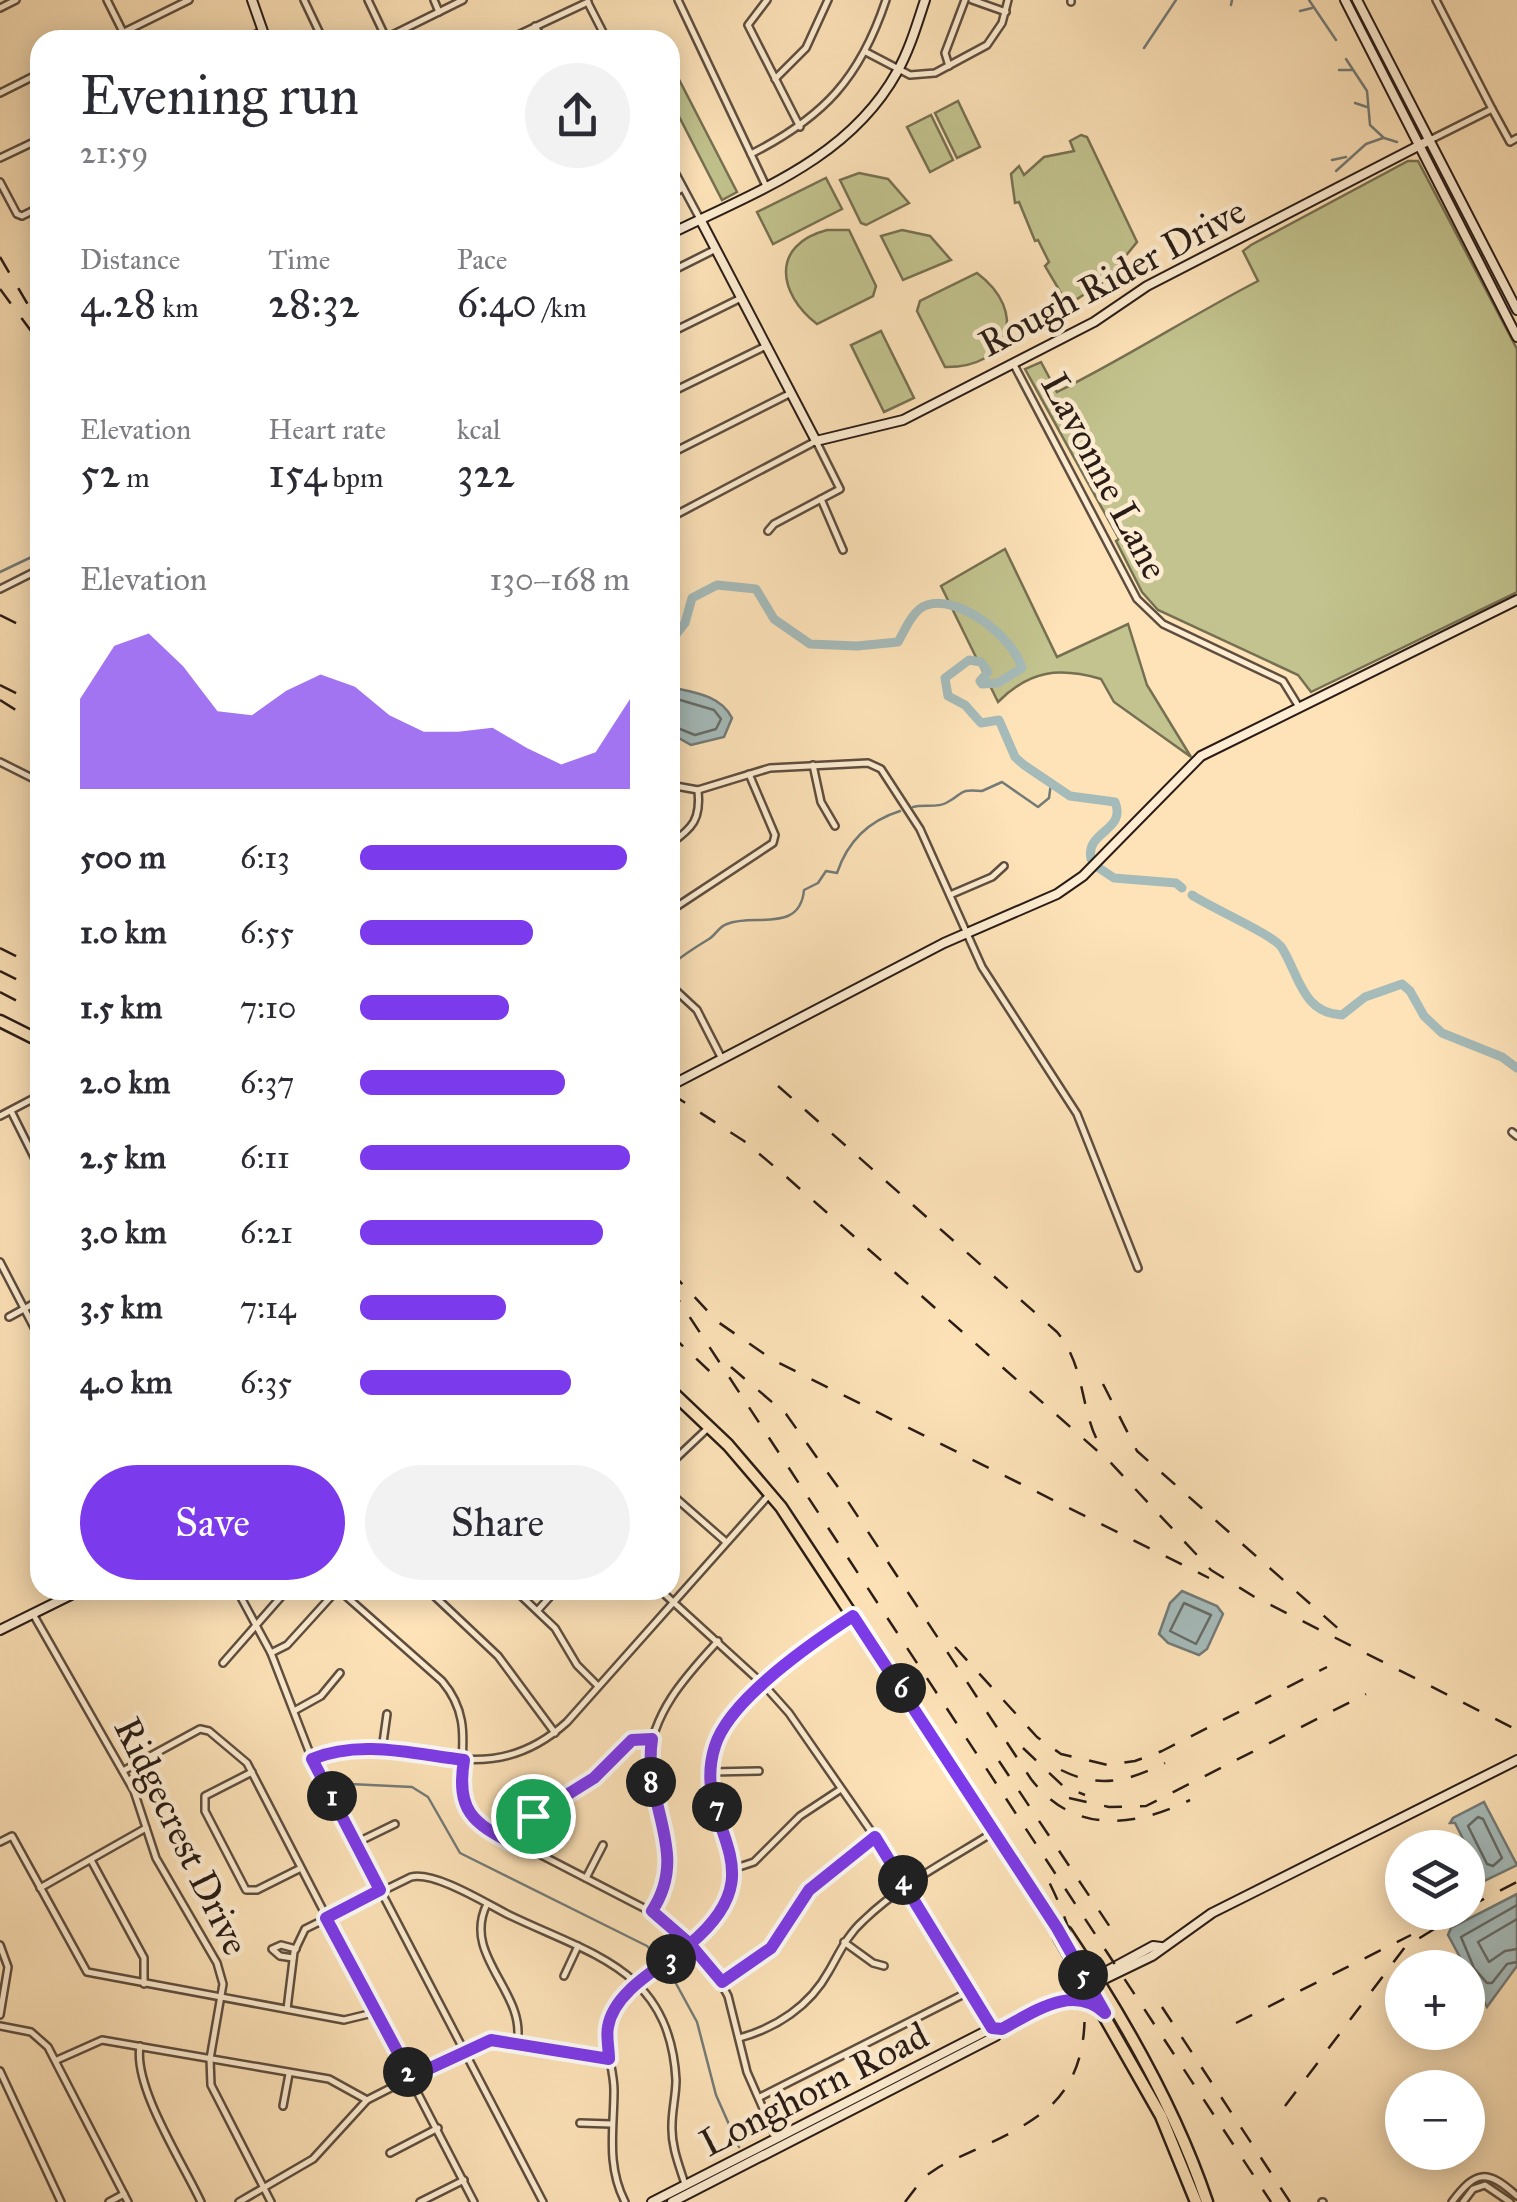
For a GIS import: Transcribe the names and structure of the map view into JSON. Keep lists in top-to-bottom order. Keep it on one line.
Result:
{"streets":{"main road":["Rough Rider Drive","Longhorn Road"],"street":["Lavonne Lane","Ridgecrest Drive"]},"crossings":[["Rough Rider Drive","Lavonne Lane"]],"page":{"heading":["Evening run","21:59"],"stats":[["Distance","4.28 km"],["Time","28:32"],["Pace","6:40 /km"],["Elevation","52 m"],["Heart rate","154 bpm"],["kcal","322"]],"chart":["Elevation","130–168 m"],"list":[{"name":"500 m","note":"6:13"},{"name":"1.0 km","note":"6:55"},{"name":"1.5 km","note":"7:10"},{"name":"2.0 km","note":"6:37"},{"name":"2.5 km","note":"6:11"},{"name":"3.0 km","note":"6:21"},{"name":"3.5 km","note":"7:14"},{"name":"4.0 km","note":"6:35"}],"buttons":["Save","Share"],"pins":["6","8","1","7","4","3","5","2"],"map_buttons":["+","−"]}}
